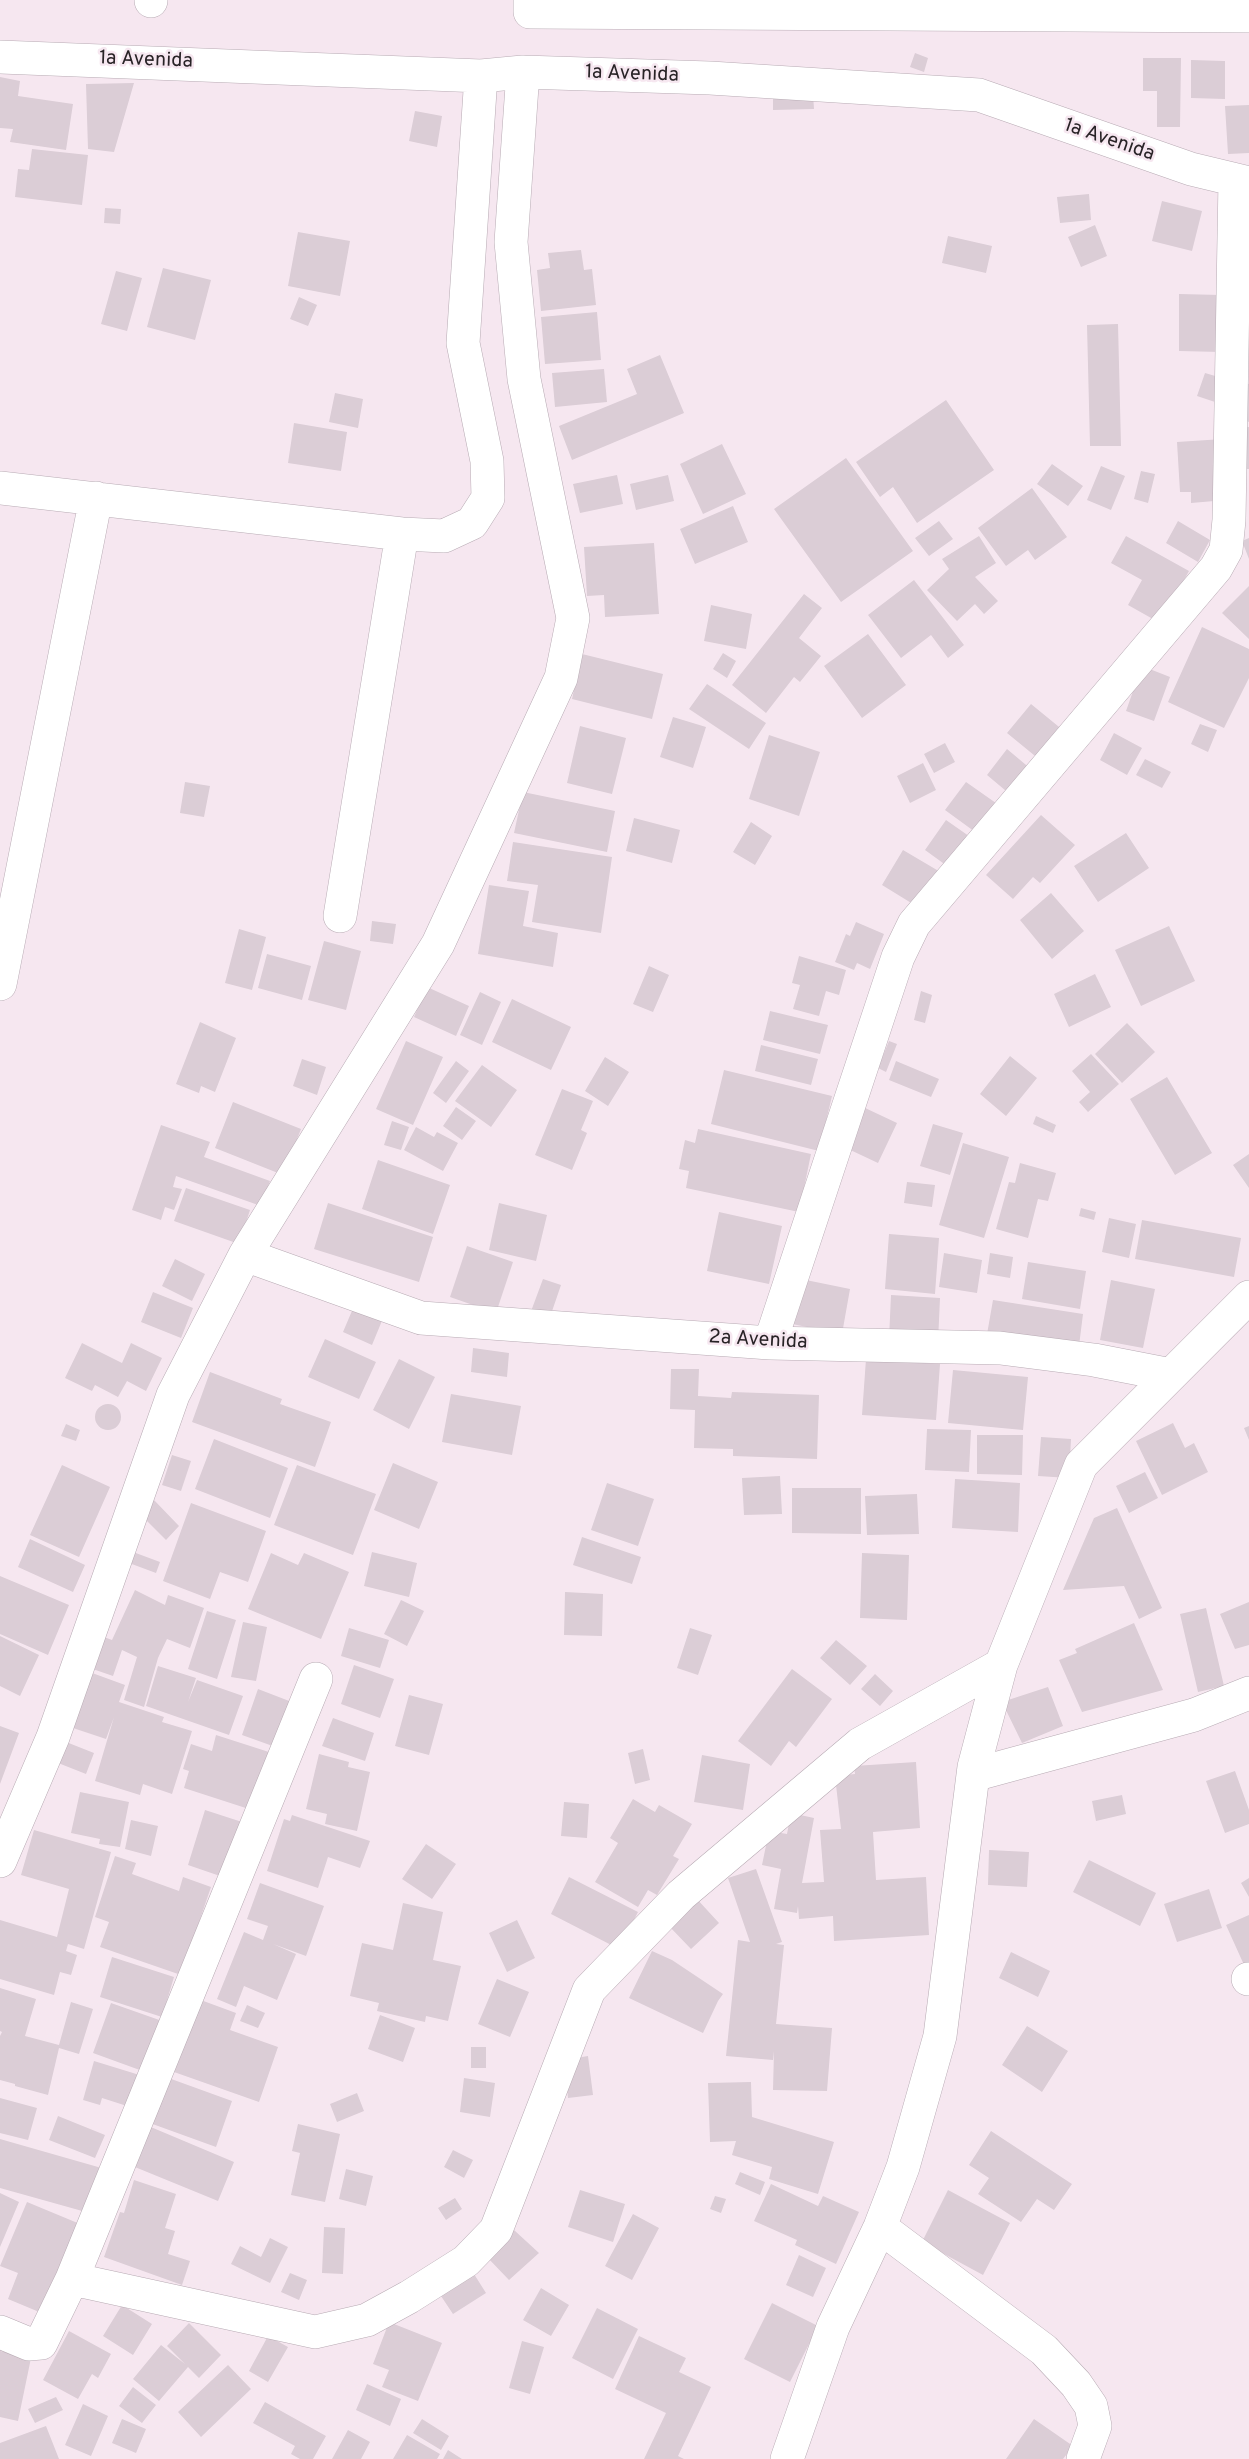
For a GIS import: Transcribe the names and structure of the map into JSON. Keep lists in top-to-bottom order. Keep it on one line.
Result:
{"streets":{"street":["1a Avenida","2a Avenida"]}}
